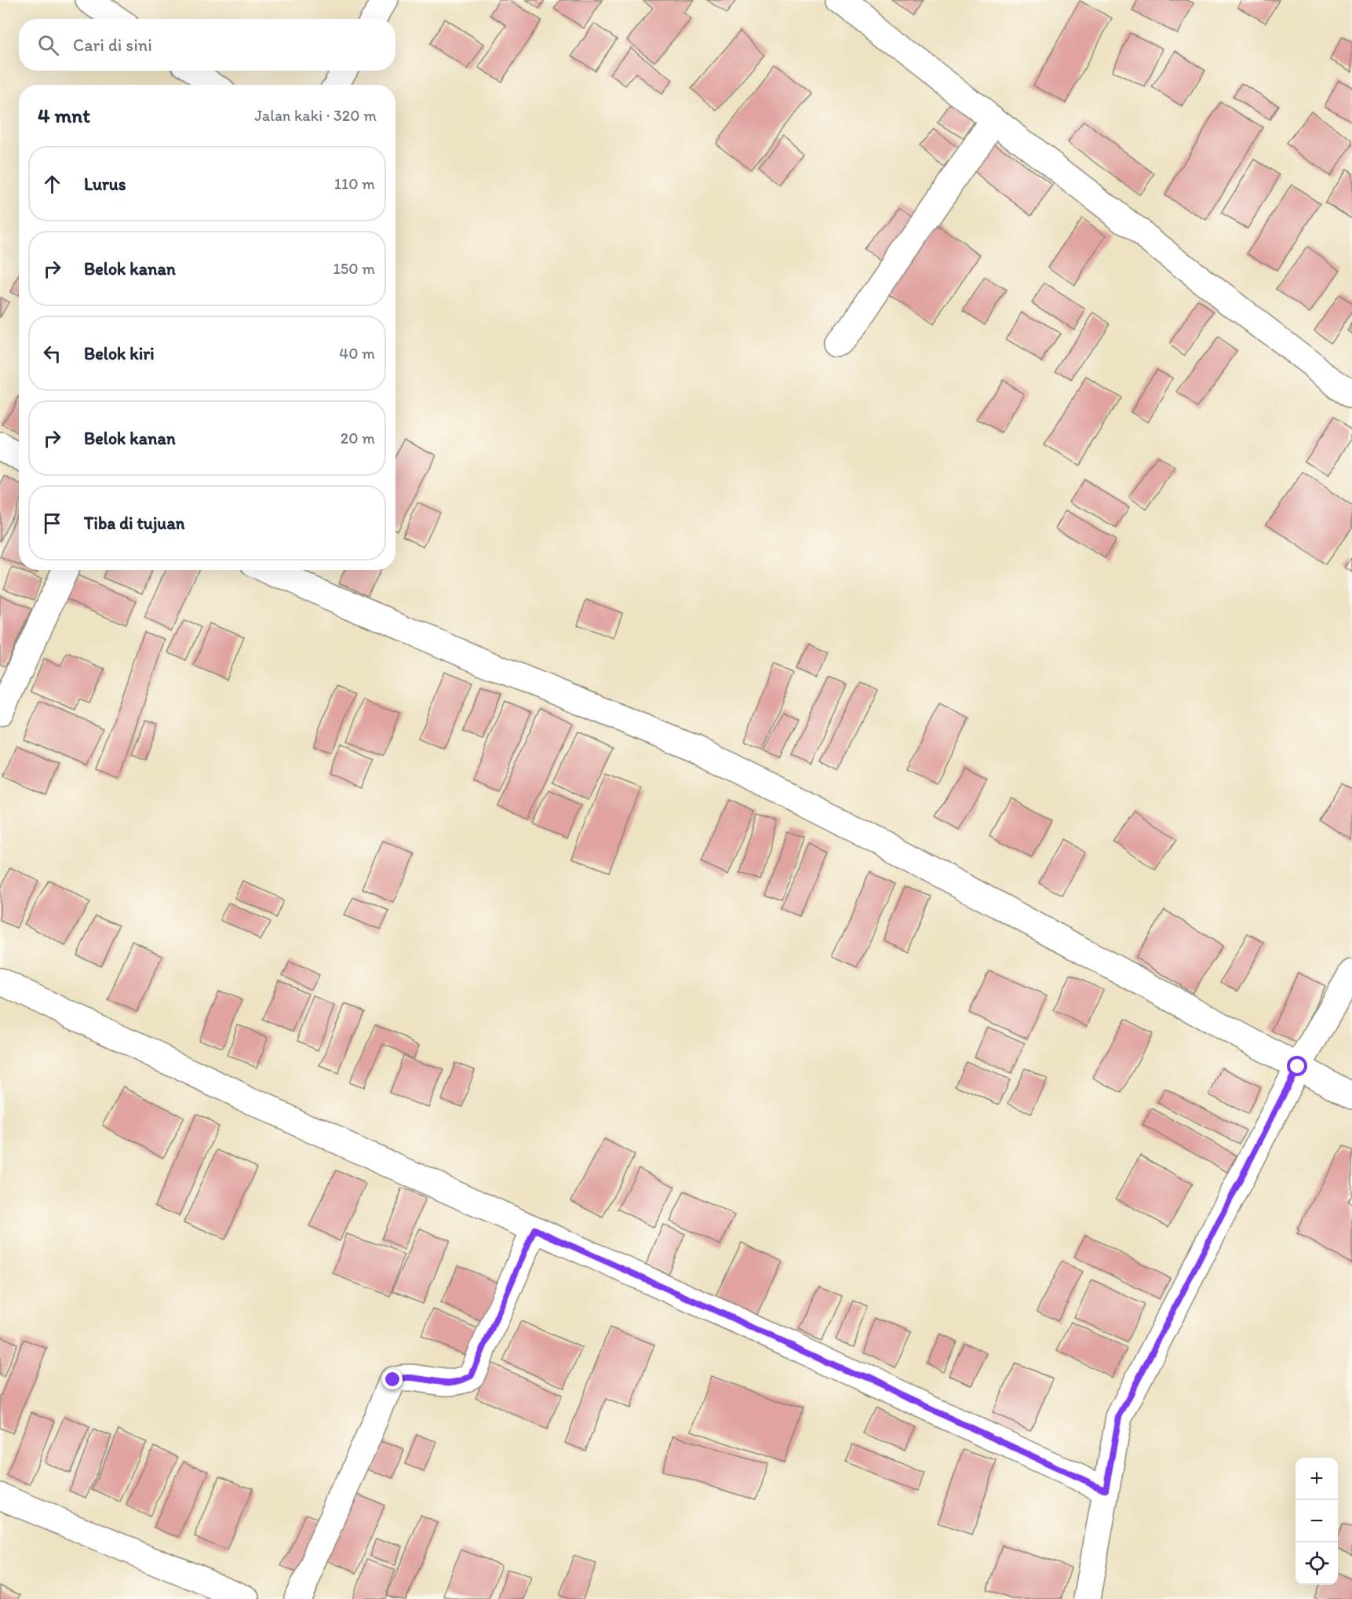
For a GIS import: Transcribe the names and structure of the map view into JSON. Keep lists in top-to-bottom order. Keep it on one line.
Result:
{"page":{"search":"Cari di sini","heading":["4 mnt","Jalan kaki · 320 m"],"list":[["Lurus","110 m"],["Belok kanan","150 m"],["Belok kiri","40 m"],["Belok kanan","20 m"],"Tiba di tujuan"],"map_buttons":["+","−"]}}
